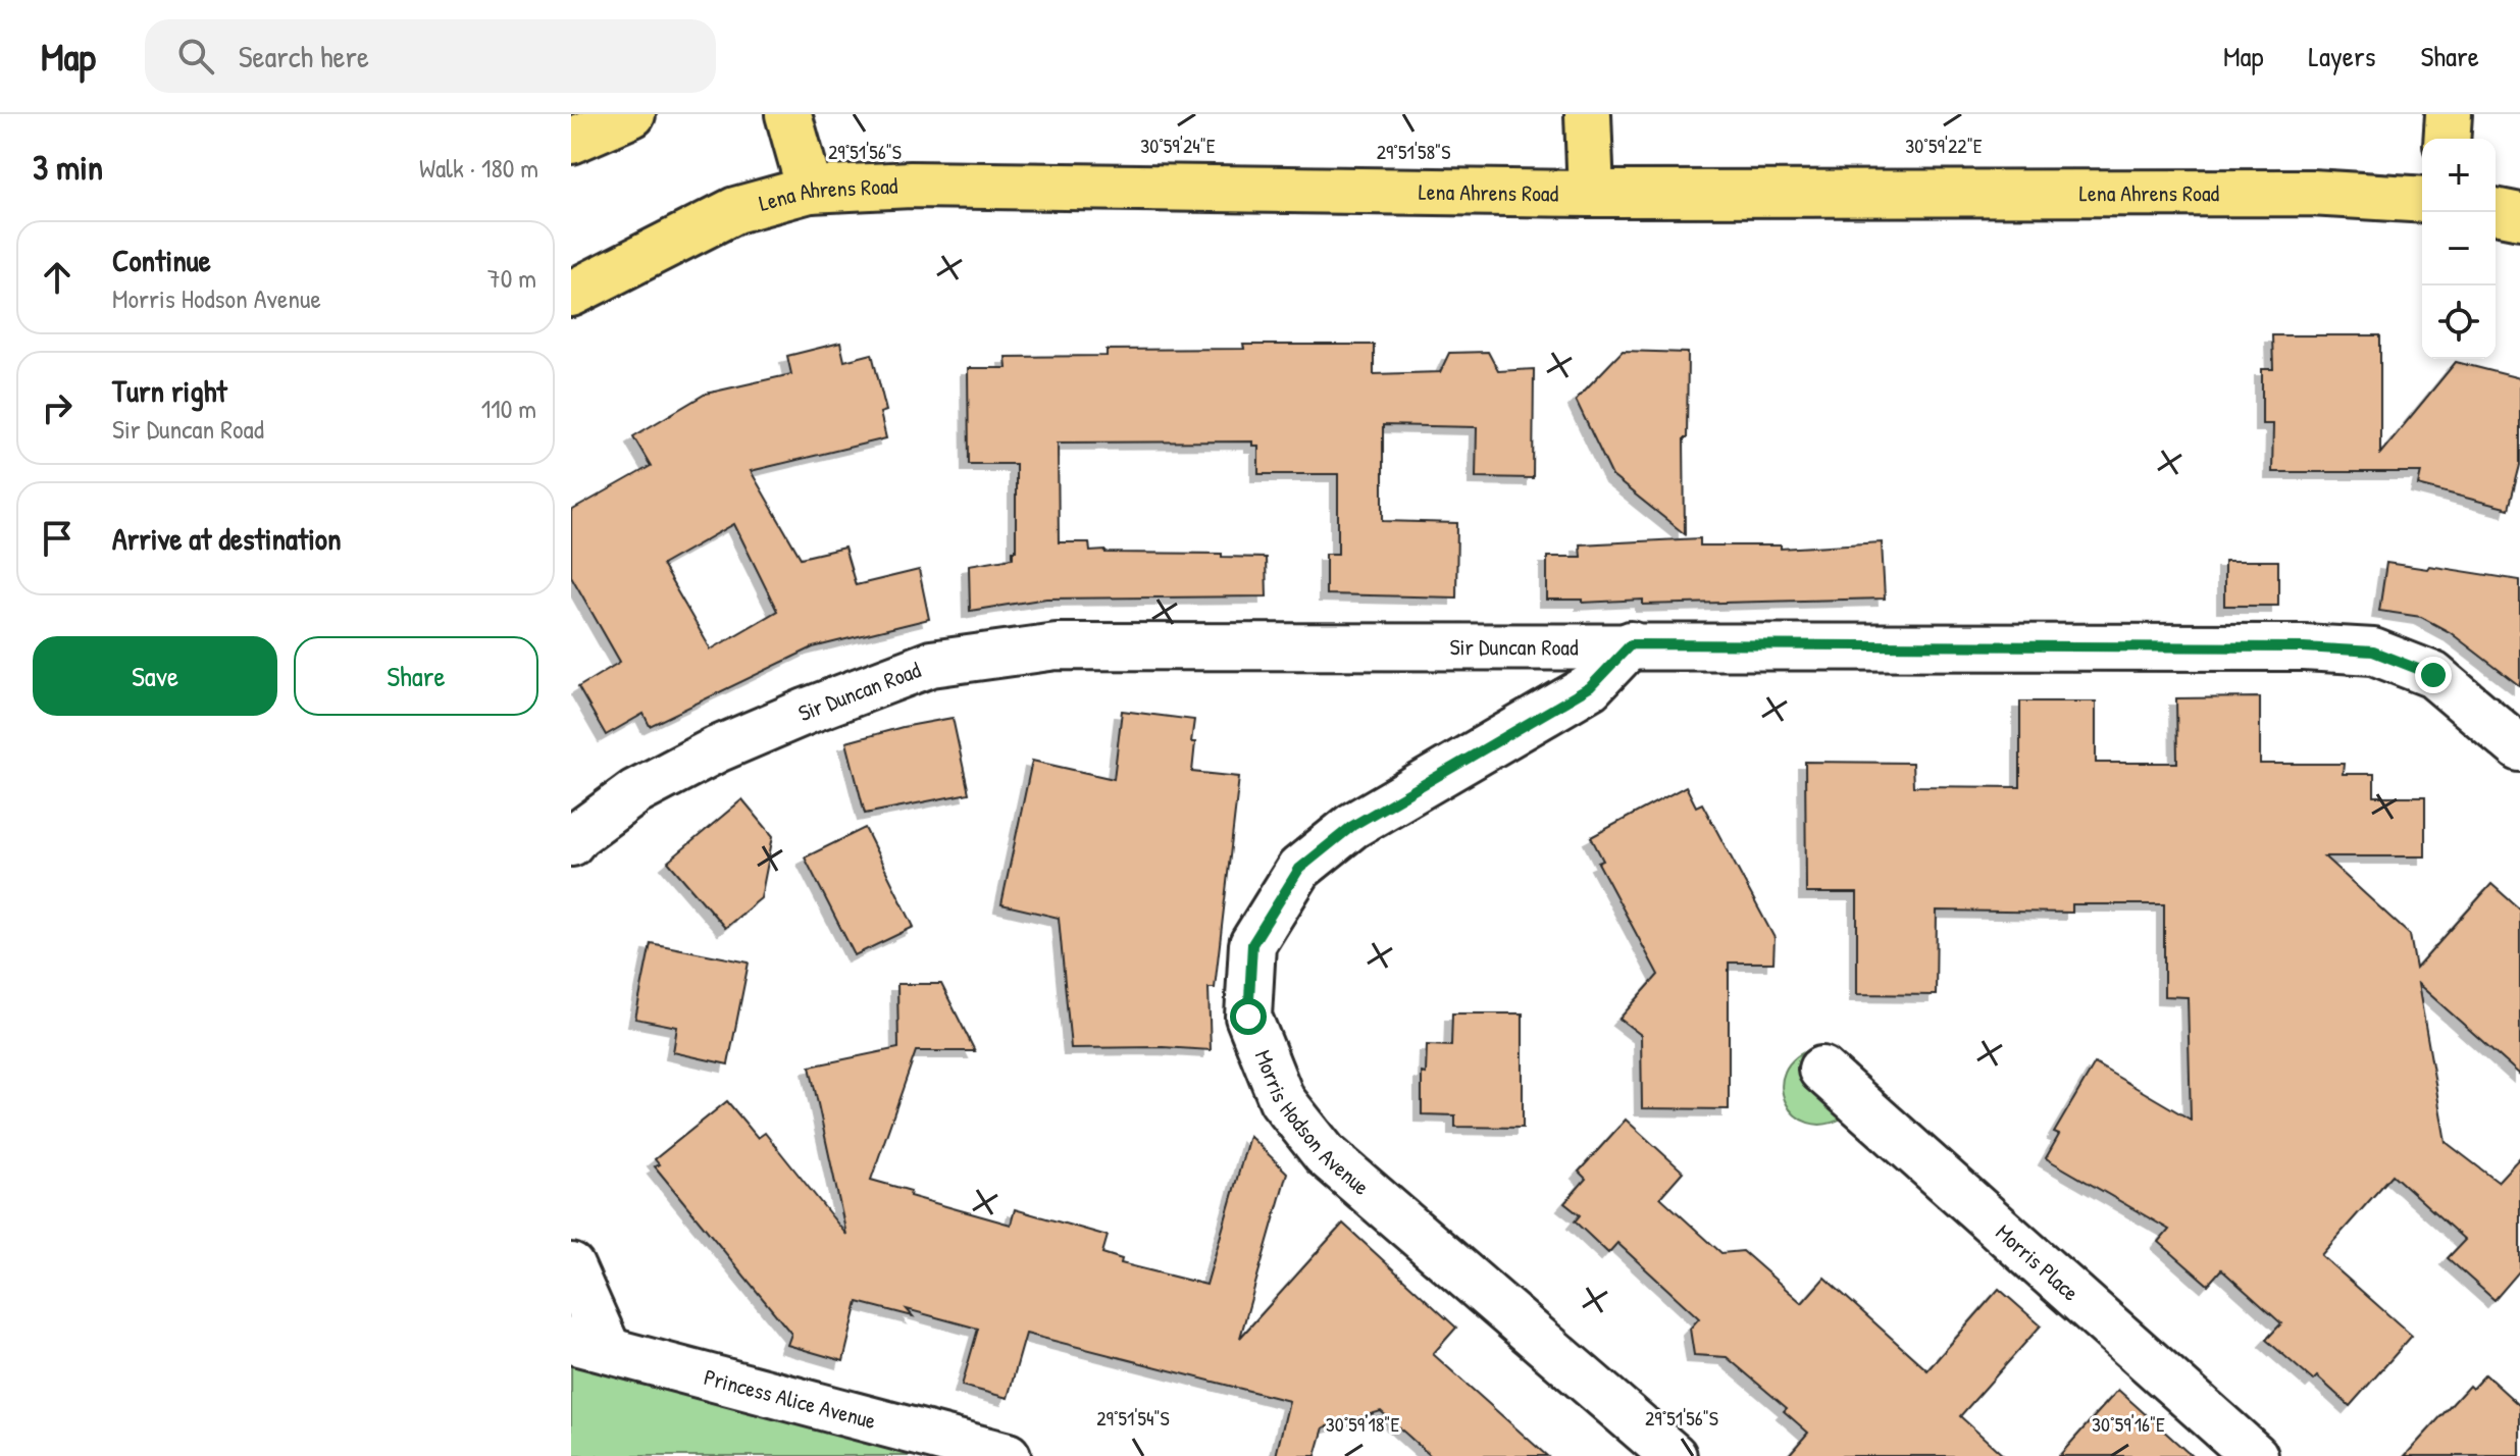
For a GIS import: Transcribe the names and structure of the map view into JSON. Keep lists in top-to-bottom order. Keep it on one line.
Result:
{"streets":{"main road":["Lena Ahrens Road"],"street":["Sir Duncan Road","Morris Hodson Avenue","Morris Place","Princess Alice Avenue"]},"crossings":[["Sir Duncan Road","Morris Hodson Avenue"]],"page":{"header":"Map","search":"Search here","nav":["Map","Layers","Share"],"heading":["3 min","Walk · 180 m"],"map_buttons":["+","−"],"list":[["Continue","Morris Hodson Avenue","70 m"],["Turn right","Sir Duncan Road","110 m"],"Arrive at destination"],"buttons":["Save","Share"]},"coordinates":["30°59'22\"E","30°59'24\"E","29°51'56\"S","29°51'58\"S","29°51'54\"S","30°59'18\"E","30°59'16\"E"]}
